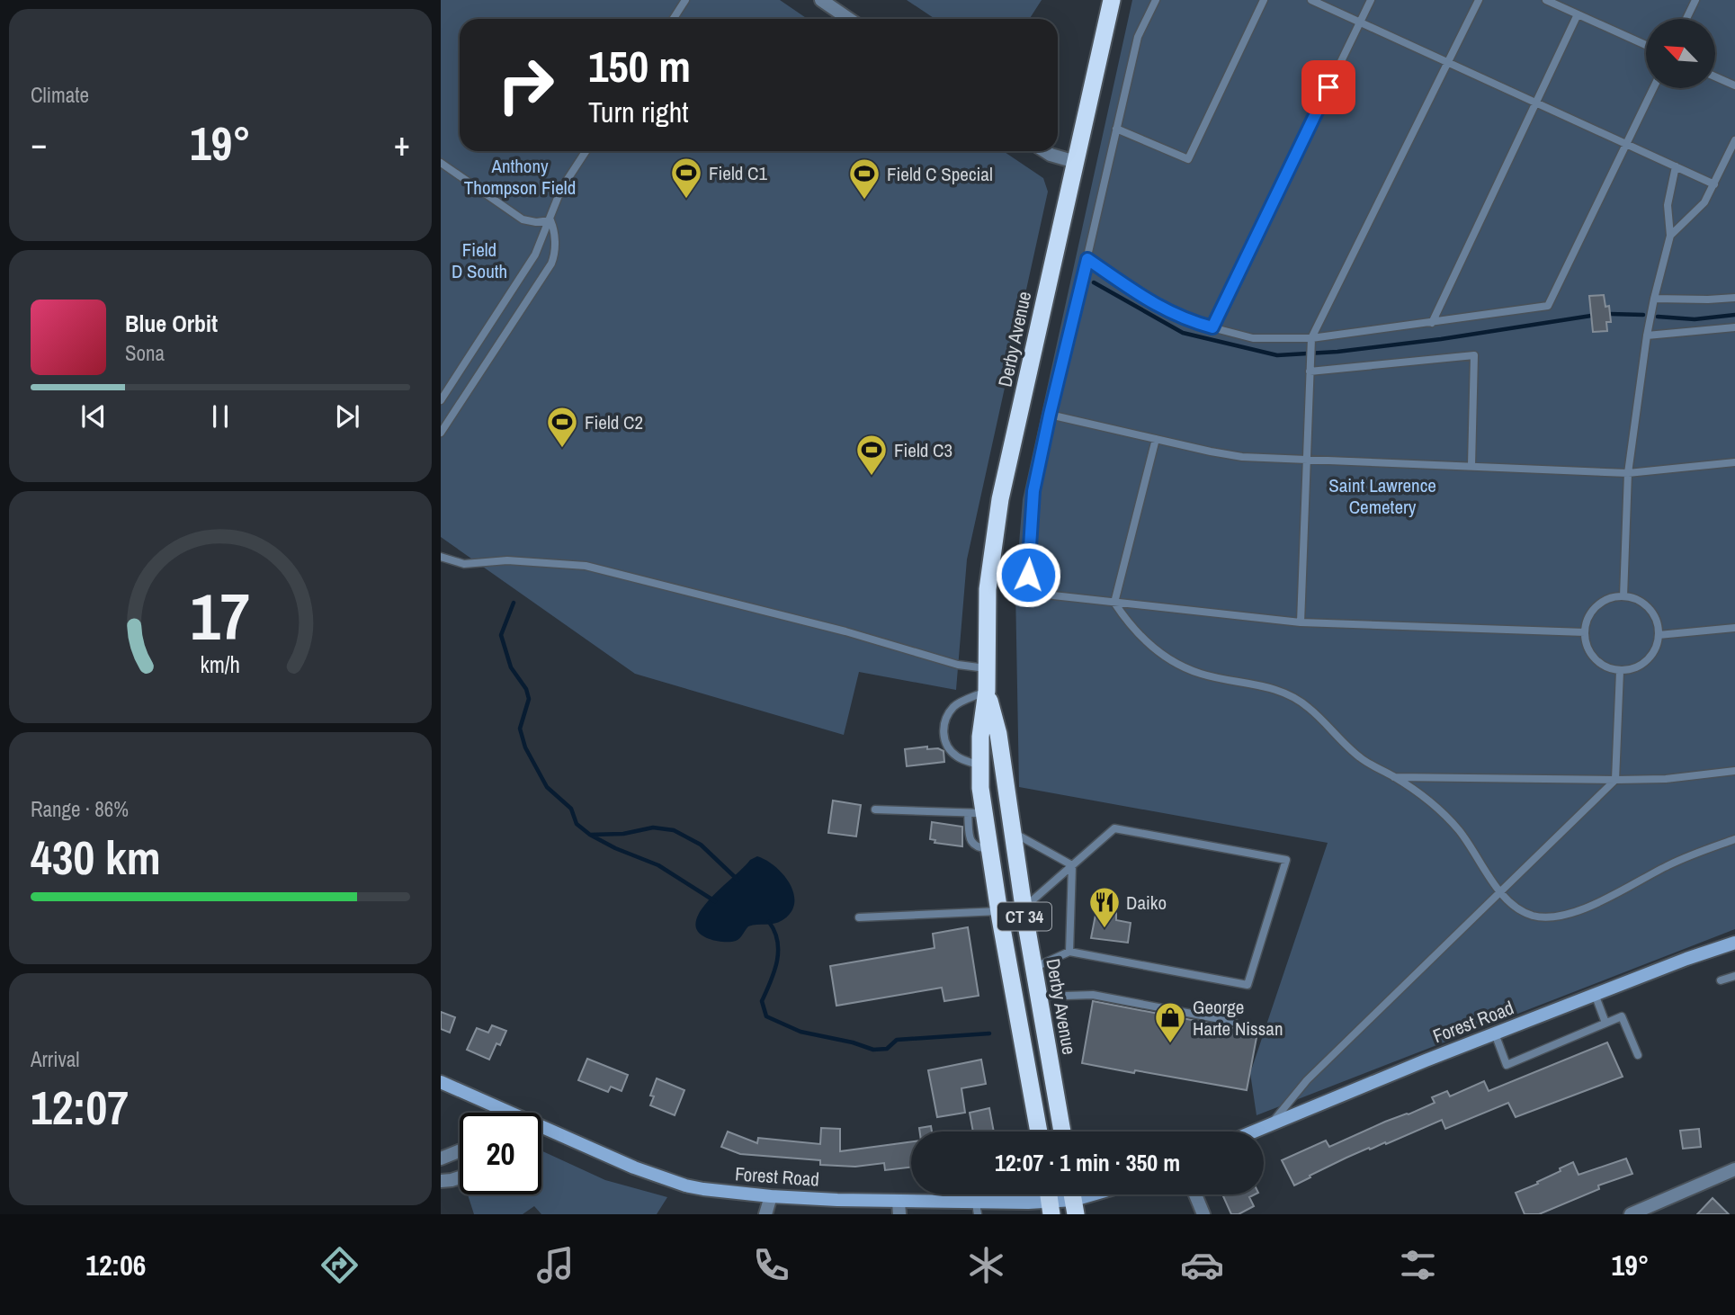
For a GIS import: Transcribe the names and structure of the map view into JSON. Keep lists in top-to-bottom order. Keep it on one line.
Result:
{"streets":{"highway":["Derby Avenue","CT 34"],"main road":["Forest Road"]},"parks":["Anthony Thompson Field","Field D South","Saint Lawrence Cemetery"],"places":{"sports":["Field C1","Field C Special","Field C2","Field C3"],"restaurant":["Daiko"],"shop":["George Harte Nissan"]},"north":"top left","page":{"tile":["Climate",["Range · 86%","430 km"],["Arrival","12:07"]],"turn":["150 m","Turn right"],"heat":["−","19°","+"],"song":["Blue Orbit","Sona"],"limit":"20","trip":"12:07 · 1 min · 350 m","tabs":["12:06","19°"],"gauge":["17","km/h"]}}
